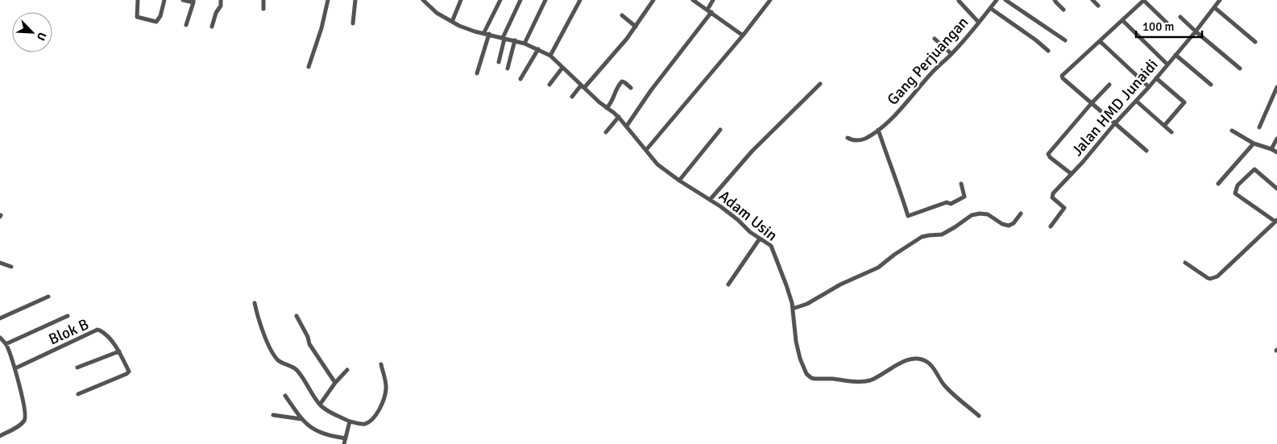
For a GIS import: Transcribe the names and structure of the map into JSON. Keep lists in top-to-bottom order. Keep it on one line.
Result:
{"streets":{"street":["Gang Perjuangan","Jalan HMD Junaidi","Adam Usin","Blok B"]},"scale_bar":"100 m","north":"bottom right"}
